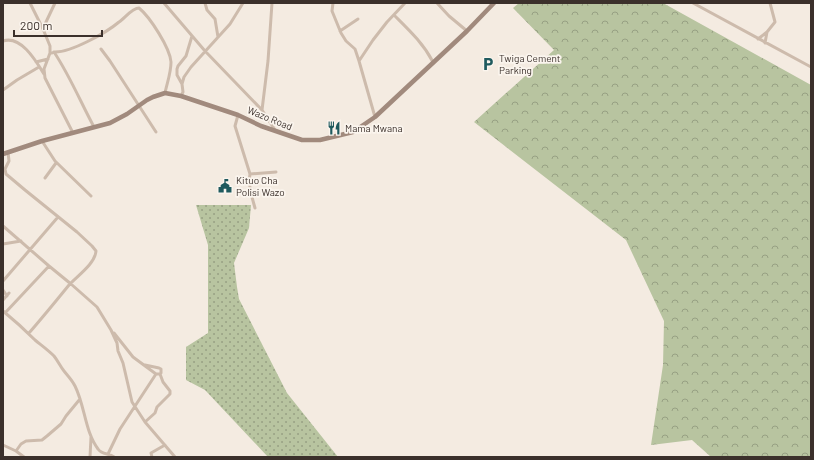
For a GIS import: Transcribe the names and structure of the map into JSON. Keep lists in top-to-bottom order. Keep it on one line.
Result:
{"streets":{"main road":["Wazo Road"]},"places":{"parking":["Twiga Cement Parking"],"restaurant":["Mama Mwana"],"public building":["Kituo Cha Polisi Wazo"]},"scale_bar":"200 m"}
